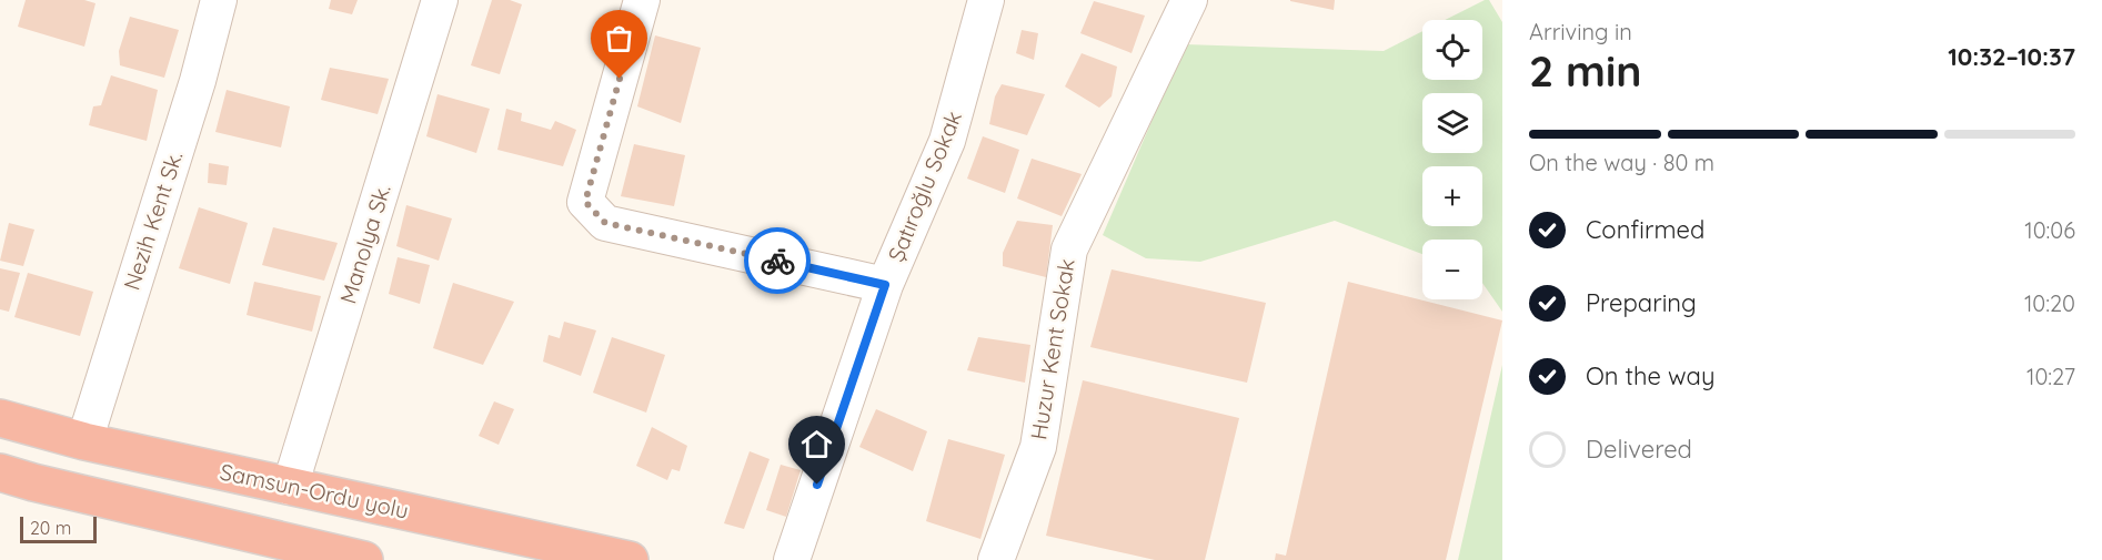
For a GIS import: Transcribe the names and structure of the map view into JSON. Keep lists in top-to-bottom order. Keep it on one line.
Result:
{"streets":{"highway":["Samsun-Ordu yolu"],"street":["Şatıroğlu Sokak","Nezih Kent Sk.","Manolya Sk.","Huzur Kent Sokak"]},"crossings":[["Nezih Kent Sk.","Samsun-Ordu yolu"],["Manolya Sk.","Samsun-Ordu yolu"]],"scale_bar":"20 m","page":{"heading":["2 min","Arriving in","10:32–10:37"],"map_buttons":["+","−"],"bar":"On the way · 80 m","list":[["Confirmed","10:06"],["Preparing","10:20"],["On the way","10:27"],"Delivered"],"scale":"20 m"}}
